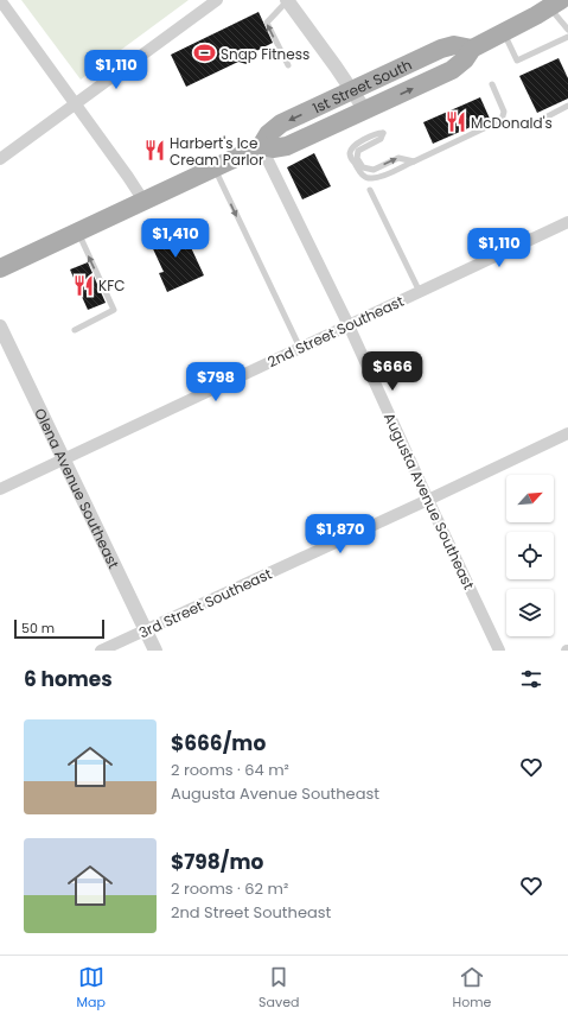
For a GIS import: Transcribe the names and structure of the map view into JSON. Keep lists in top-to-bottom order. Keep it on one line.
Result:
{"streets":{"main road":["1st Street South"],"street":["2nd Street Southeast","Olena Avenue Southeast","Augusta Avenue Southeast","3rd Street Southeast"]},"crossings":[["1st Street South","Augusta Avenue Southeast"],["2nd Street Southeast","Olena Avenue Southeast"],["2nd Street Southeast","Augusta Avenue Southeast"],["Olena Avenue Southeast","3rd Street Southeast"],["Augusta Avenue Southeast","3rd Street Southeast"]],"places":{"sports":["Snap Fitness"],"restaurant":["McDonald's","Harbert's Ice Cream Parlor","KFC"]},"scale_bar":"50 m","north":"top right","page":{"price":["$1,110","$1,410","$1,110","$666","$798","$1,870"],"scale":"50 m","heading":"6 homes","list":[{"name":"$666/mo","note":"2 rooms · 64 m² · Augusta Avenue Southeast"},{"name":"$798/mo","note":"2 rooms · 62 m² · 2nd Street Southeast"}],"tabs":["Map","Saved","Home"]}}
